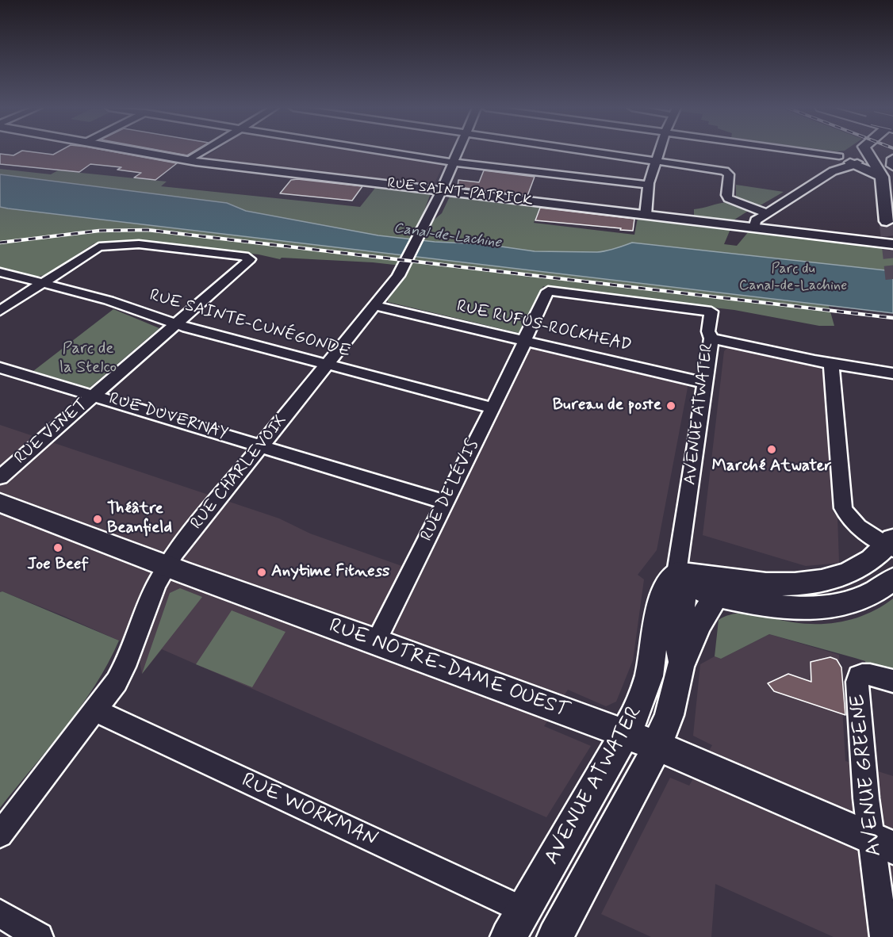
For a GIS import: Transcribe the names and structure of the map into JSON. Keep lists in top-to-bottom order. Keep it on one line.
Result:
{"streets":{"main road":["RUE SAINT-PATRICK","AVENUE ATWATER","RUE NOTRE-DAME OUEST"],"street":["RUE SAINTE-CUNÉGONDE","RUE RUFUS-ROCKHEAD","RUE DUVERNAY","RUE VINET","RUE CHARLEVOIX","RUE DE LÉVIS","AVENUE GREENE","RUE WORKMAN"]},"crossings":[["RUE SAINT-PATRICK","RUE CHARLEVOIX"],["RUE SAINTE-CUNÉGONDE","RUE VINET"],["RUE SAINTE-CUNÉGONDE","RUE CHARLEVOIX"],["RUE SAINTE-CUNÉGONDE","RUE DE LÉVIS"],["RUE RUFUS-ROCKHEAD","AVENUE ATWATER"],["RUE RUFUS-ROCKHEAD","RUE CHARLEVOIX"],["RUE RUFUS-ROCKHEAD","RUE DE LÉVIS"],["AVENUE ATWATER","RUE DE LÉVIS"],["AVENUE ATWATER","RUE NOTRE-DAME OUEST"],["AVENUE ATWATER","RUE WORKMAN"],["RUE DUVERNAY","RUE VINET"],["RUE DUVERNAY","RUE CHARLEVOIX"],["RUE DUVERNAY","RUE DE LÉVIS"],["RUE CHARLEVOIX","RUE NOTRE-DAME OUEST"],["RUE CHARLEVOIX","RUE WORKMAN"],["RUE DE LÉVIS","RUE NOTRE-DAME OUEST"],["RUE NOTRE-DAME OUEST","AVENUE GREENE"]],"water":["Canal-de-Lachine"],"parks":["Parc du Canal-de-Lachine","Parc de la Stelco"],"places":["Bureau de poste","Marché Atwater","Théâtre Beanfield","Joe Beef","Anytime Fitness"]}
